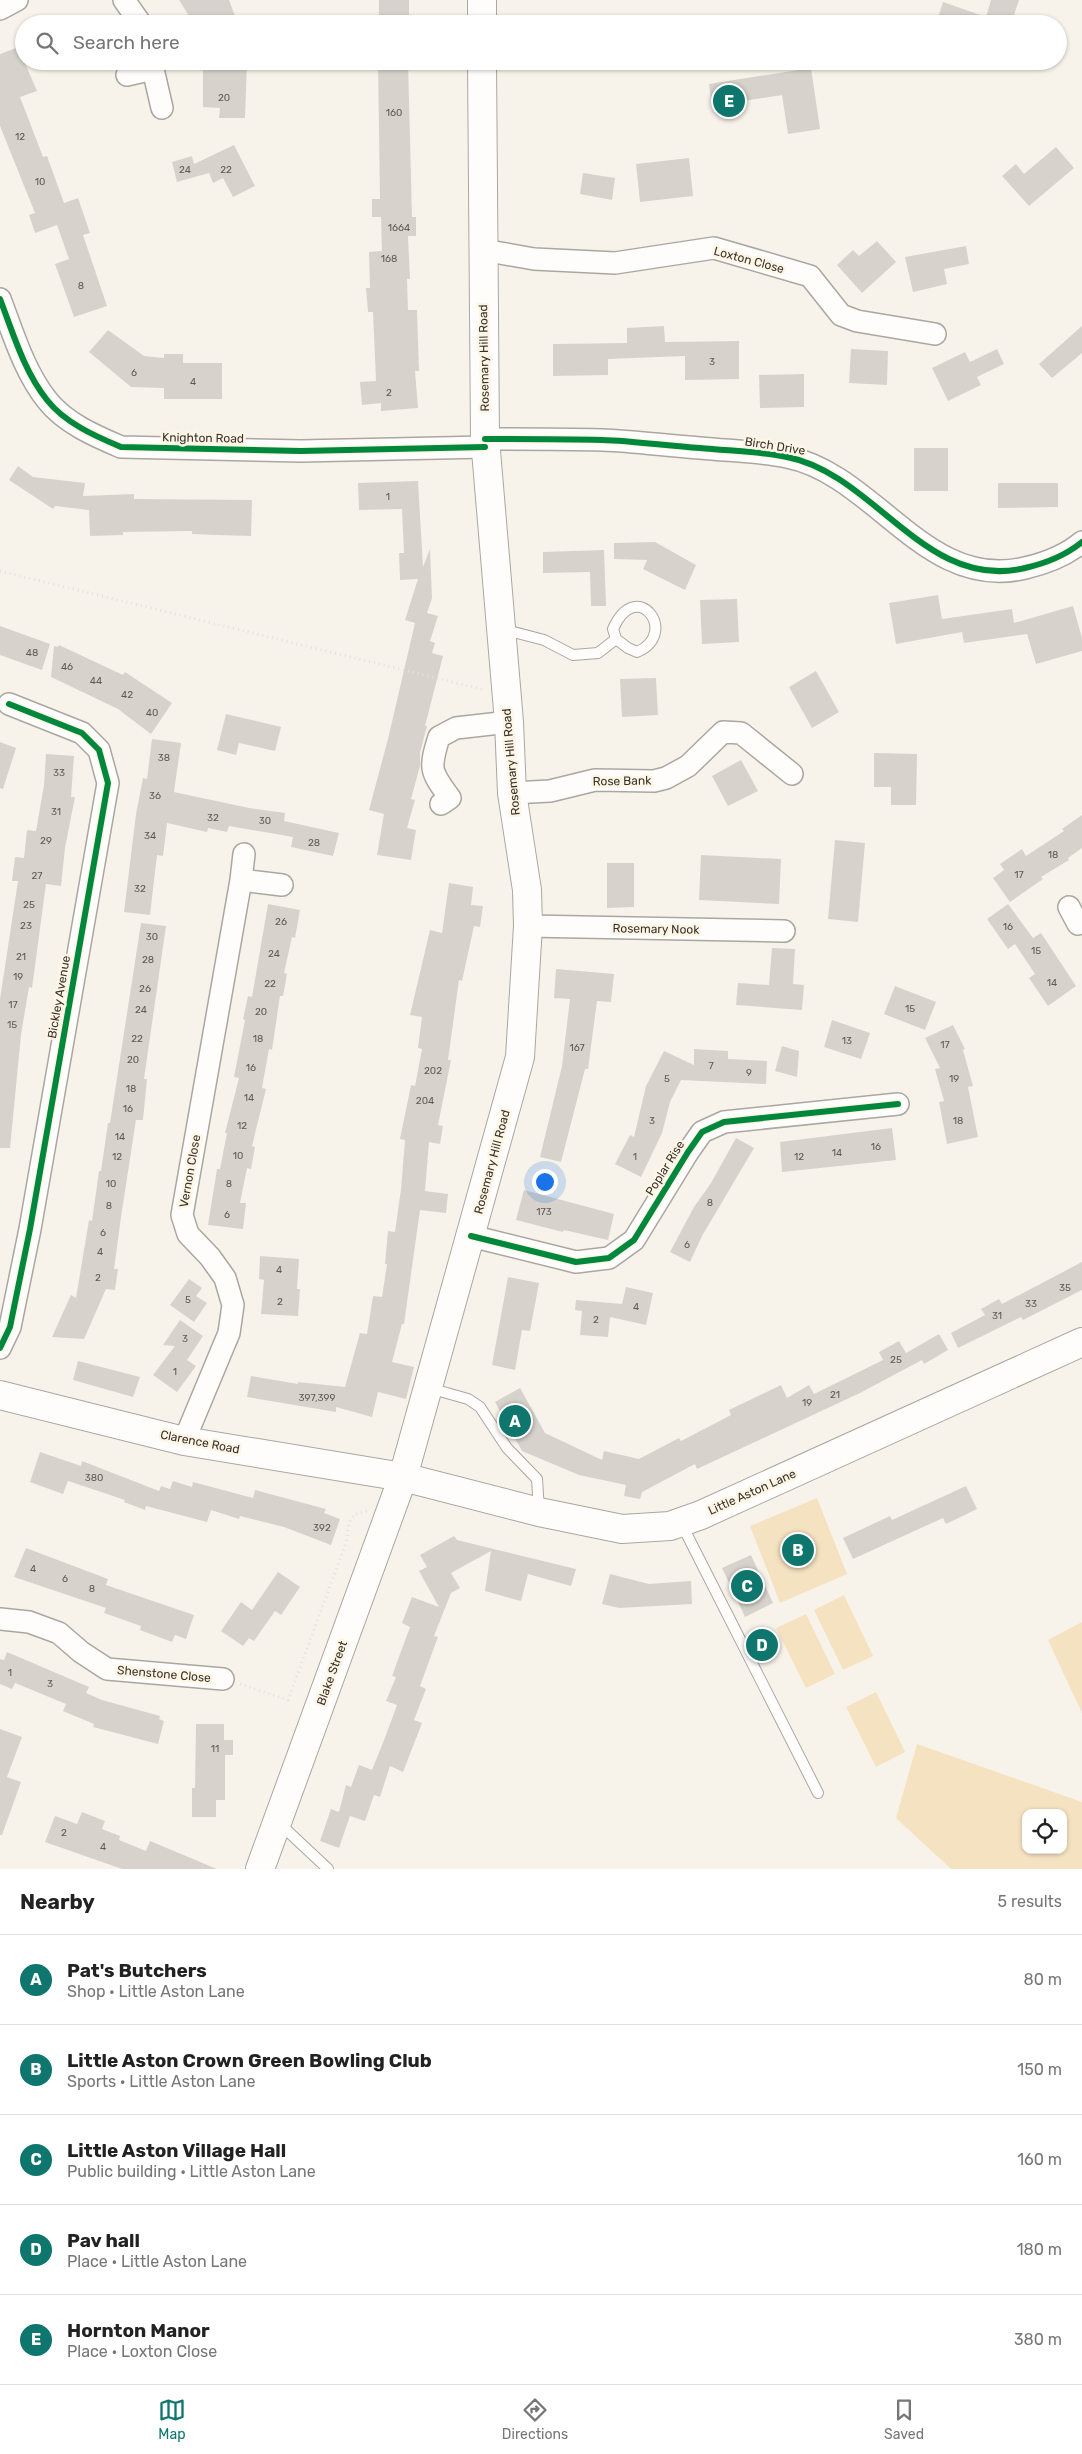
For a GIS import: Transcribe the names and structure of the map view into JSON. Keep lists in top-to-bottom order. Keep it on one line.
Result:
{"streets":{"main road":["Rosemary Hill Road","Clarence Road","Little Aston Lane","Blake Street"],"street":["Loxton Close","Knighton Road","Birch Drive","Rose Bank","Rosemary Nook","Bickley Avenue","Poplar Rise","Vernon Close","Shenstone Close"]},"crossings":[["Loxton Close","Rosemary Hill Road"],["Rosemary Hill Road","Knighton Road"],["Rosemary Hill Road","Birch Drive"],["Rosemary Hill Road","Rose Bank"],["Rosemary Hill Road","Rosemary Nook"],["Rosemary Hill Road","Poplar Rise"],["Rosemary Hill Road","Clarence Road"],["Rosemary Hill Road","Little Aston Lane"],["Rosemary Hill Road","Blake Street"],["Knighton Road","Birch Drive"],["Vernon Close","Clarence Road"],["Clarence Road","Little Aston Lane"],["Clarence Road","Blake Street"],["Little Aston Lane","Blake Street"]],"house_numbers":["20","160","12","24","22","10","1664","168","8","3","6","4","2","1","48","46","44","42","40","38","33","36","31","32","30","34","29","28","18","17","27","32","25","26","23","16","30","15","24","21","28","19","14","22","26","17","15","24","20","15","22","18","13","17","167","20","7","16","202","9","5","19","18","14","204","16","3","18","12","14","16","14","10","12","1","12","10","8","8","8","173","6","6","6","4","4","2","35","5","2","33","4","31","2","3","25","1","21","397,399","19","380","392","4","6","8","1","3","11","2","4"],"page":{"search":"Search here","pins":["E","A","B","C","D"],"heading":["Nearby","5 results"],"list":[{"mark":"A","name":"Pat's Butchers","note":"Shop · Little Aston Lane","value":"80 m"},{"mark":"B","name":"Little Aston Crown Green Bowling Club","note":"Sports · Little Aston Lane","value":"150 m"},{"mark":"C","name":"Little Aston Village Hall","note":"Public building · Little Aston Lane","value":"160 m"},{"mark":"D","name":"Pav hall","note":"Place · Little Aston Lane","value":"180 m"},{"mark":"E","name":"Hornton Manor","note":"Place · Loxton Close","value":"380 m"}],"nav":["Map","Directions","Saved"]}}
